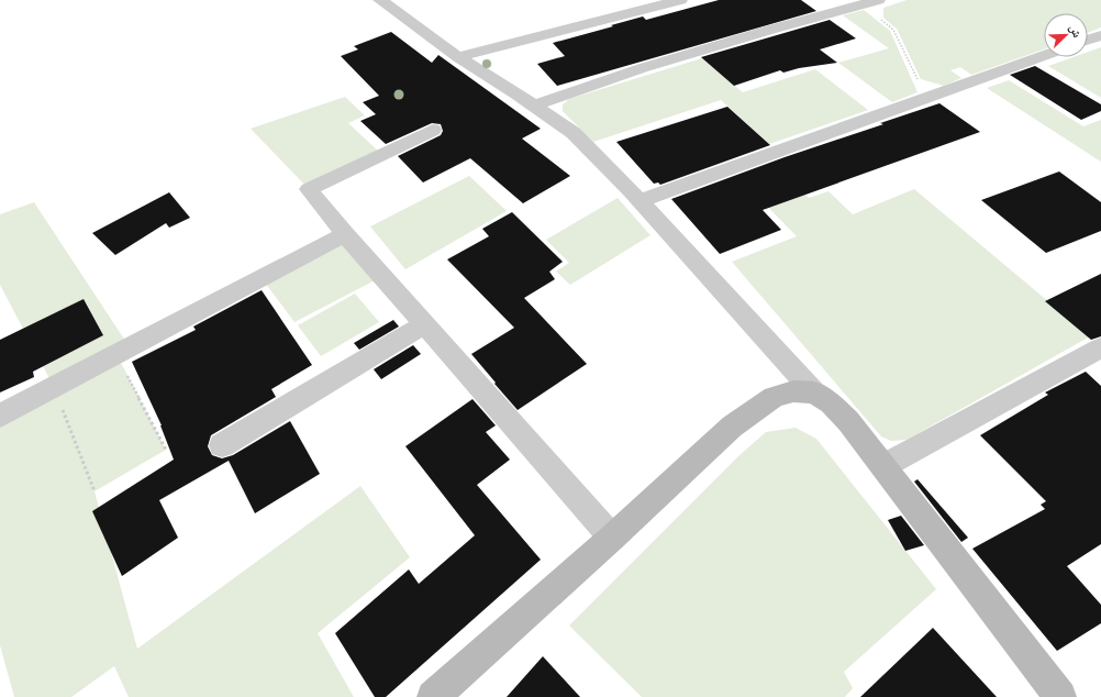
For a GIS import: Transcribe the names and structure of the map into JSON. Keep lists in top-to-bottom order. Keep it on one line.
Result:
{"north":"top right"}
